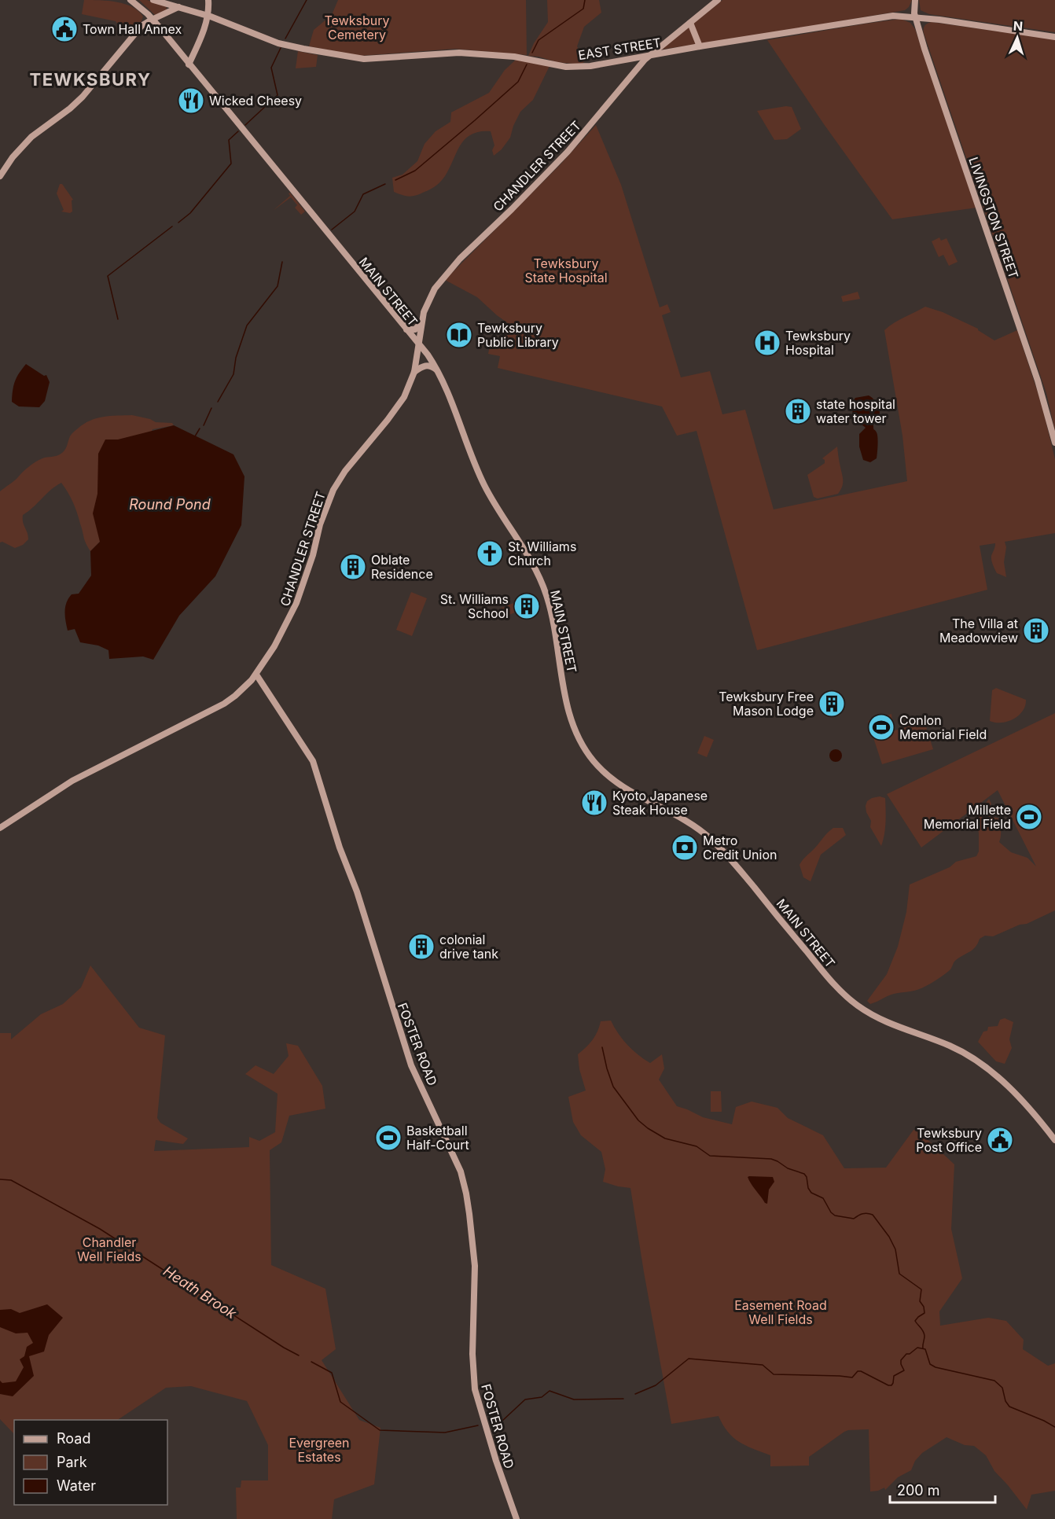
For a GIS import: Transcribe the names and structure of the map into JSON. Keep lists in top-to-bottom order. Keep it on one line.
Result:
{"streets":{"main road":["EAST STREET","CHANDLER STREET","LIVINGSTON STREET","MAIN STREET","FOSTER ROAD"]},"crossings":[["EAST STREET","CHANDLER STREET"],["EAST STREET","LIVINGSTON STREET"],["CHANDLER STREET","MAIN STREET"],["CHANDLER STREET","FOSTER ROAD"]],"districts":["TEWKSBURY"],"water":["Round Pond","Heath Brook"],"parks":["Tewksbury Cemetery","Tewksbury State Hospital","Chandler Well Fields","Easement Road Well Fields","Evergreen Estates"],"places":{"public building":["Town Hall Annex","Tewksbury Post Office"],"restaurant":["Wicked Cheesy","Kyoto Japanese Steak House"],"library":["Tewksbury Public Library"],"hospital":["Tewksbury Hospital"],"building":["state hospital water tower","Oblate Residence","St. Williams School","The Villa at Meadowview","Tewksbury Free Mason Lodge","colonial drive tank"],"church":["St. Williams Church"],"sports":["Conlon Memorial Field","Millette Memorial Field","Basketball Half-Court"],"bank":["Metro Credit Union"]},"legend":["Road","Park","Water"],"scale_bar":"200 m","north":"top"}
